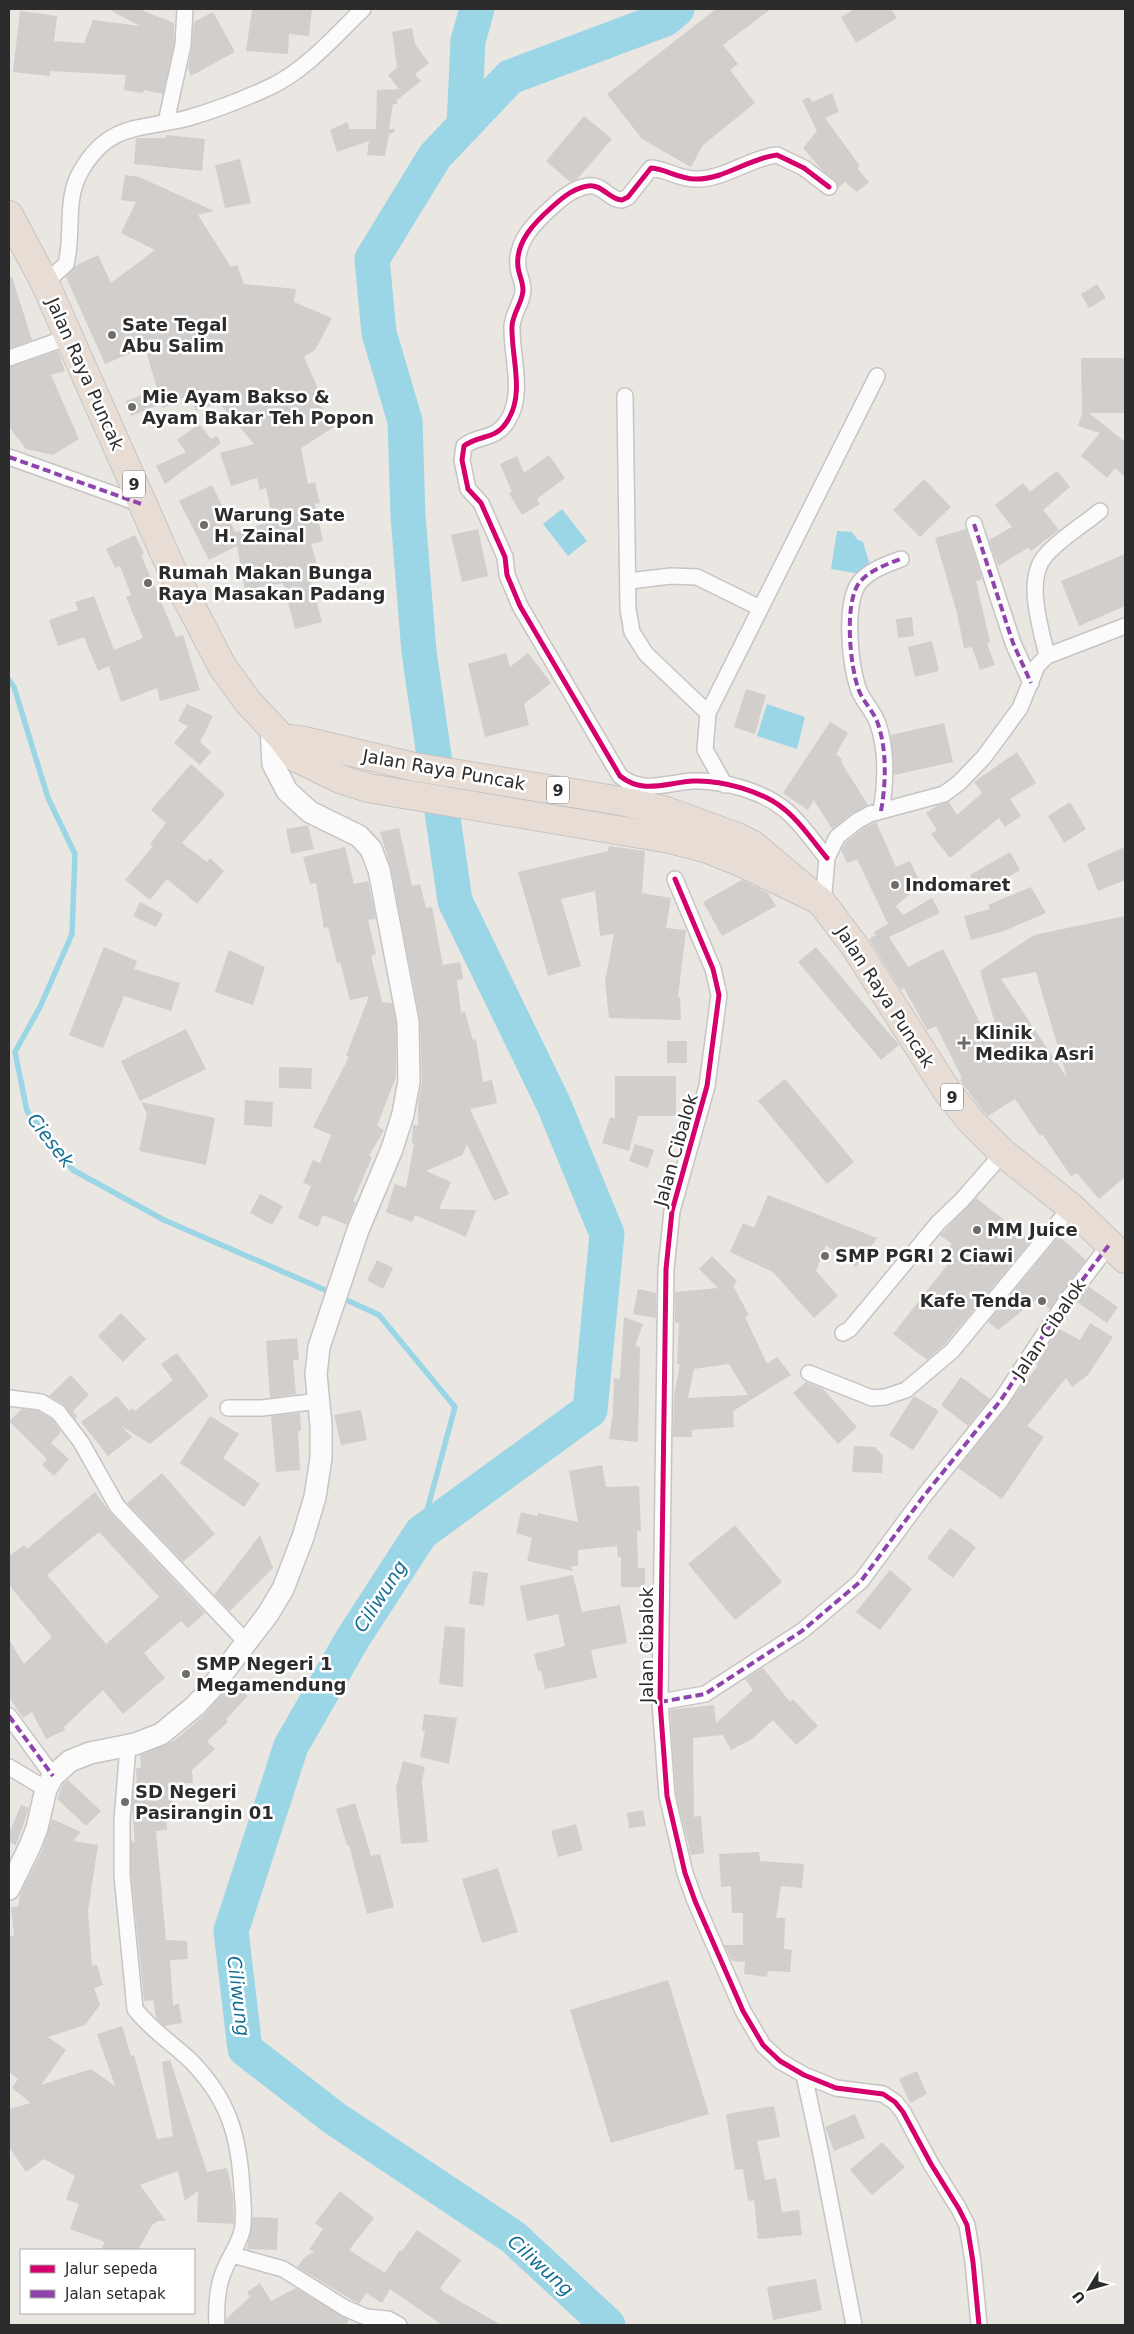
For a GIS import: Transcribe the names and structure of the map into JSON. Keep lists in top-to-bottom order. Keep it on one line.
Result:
{"streets":{"highway":["Jalan Raya Puncak","9"],"street":["Jalan Cibalok"]},"crossings":[["Jalan Raya Puncak","Jalan Cibalok"]],"water":["Ciesek","Ciliwung"],"places":{"other":["Sate Tegal Abu Salim","Mie Ayam Bakso & Ayam Bakar Teh Popon","Warung Sate H. Zainal","Rumah Makan Bunga Raya Masakan Padang","Indomaret","MM Juice","SMP PGRI 2 Ciawi","Kafe Tenda","SMP Negeri 1 Megamendung","SD Negeri Pasirangin 01"],"health":["Klinik Medika Asri"]},"legend":["Jalur sepeda","Jalan setapak"],"north":"bottom left"}
